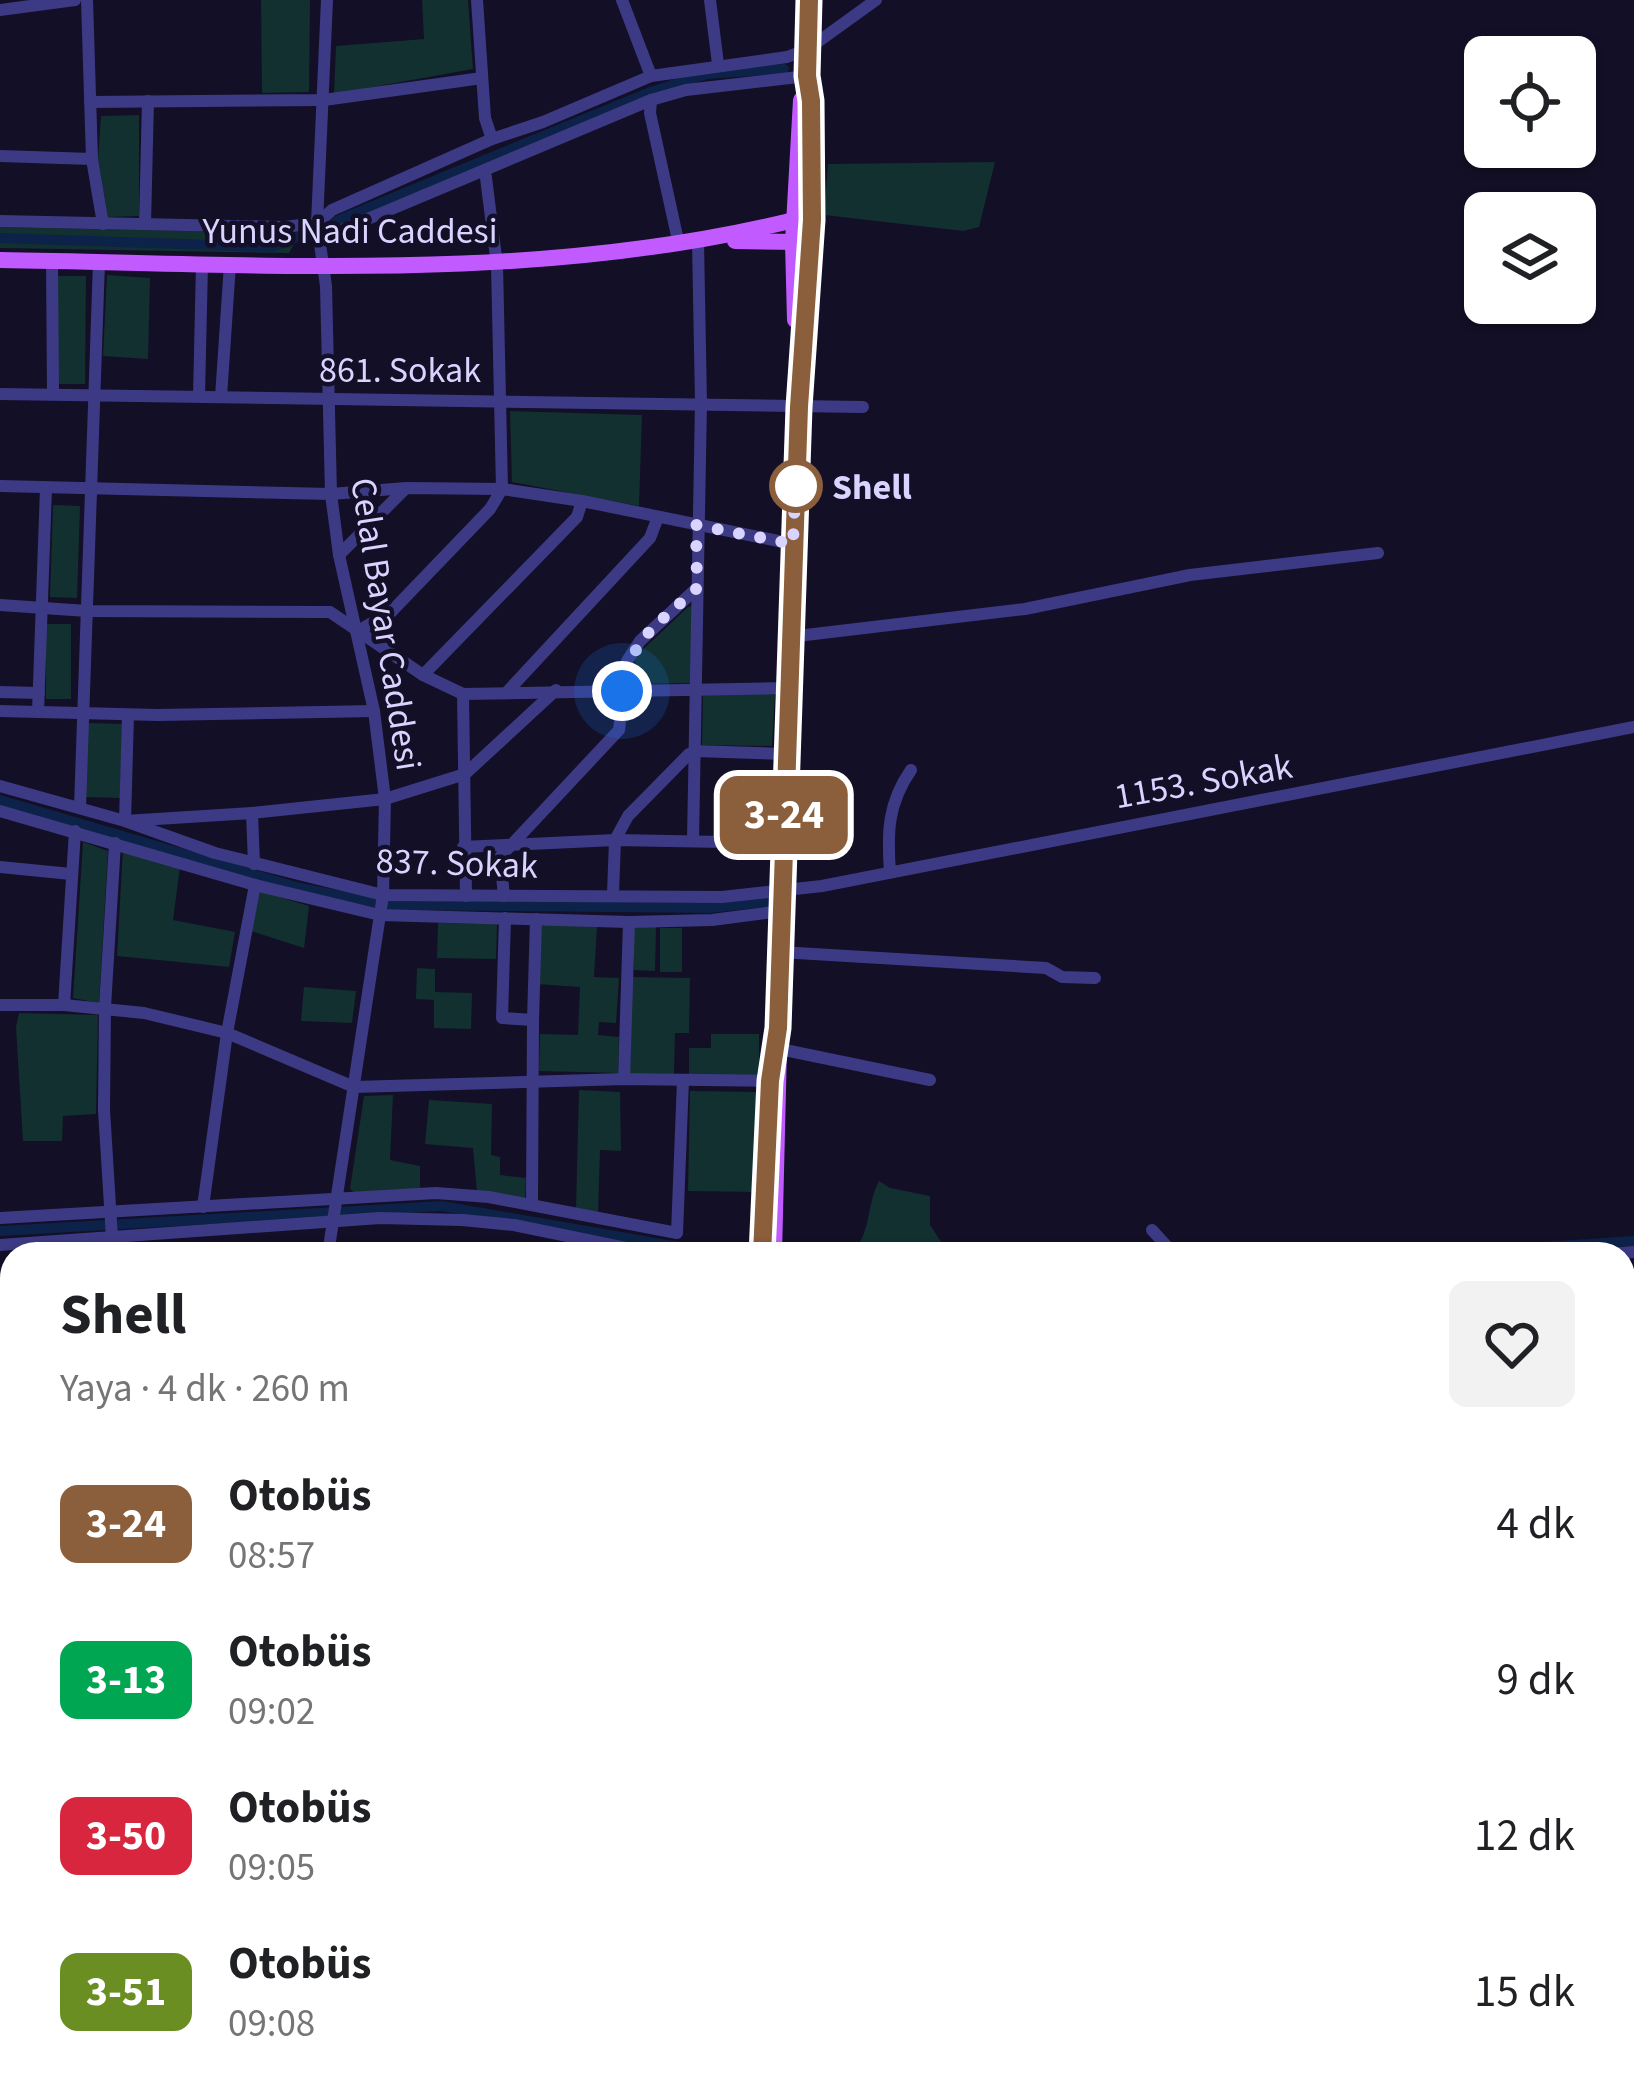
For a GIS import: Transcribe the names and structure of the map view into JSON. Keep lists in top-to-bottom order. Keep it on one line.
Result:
{"streets":{"main road":["Yunus Nadi Caddesi"],"street":["861. Sokak","Celal Bayar Caddesi","1153. Sokak","837. Sokak"]},"crossings":[["Yunus Nadi Caddesi","Celal Bayar Caddesi"],["861. Sokak","Celal Bayar Caddesi"],["Celal Bayar Caddesi","837. Sokak"],["1153. Sokak","837. Sokak"]],"places":["Shell"],"lines":["bus line 3-24"],"page":{"on_map":"3-24","heading":["Shell","Yaya · 4 dk · 260 m"],"list":[{"mark":"3-24","name":"Otobüs","note":"08:57","value":"4 dk"},{"mark":"3-13","name":"Otobüs","note":"09:02","value":"9 dk"},{"mark":"3-50","name":"Otobüs","note":"09:05","value":"12 dk"},{"mark":"3-51","name":"Otobüs","note":"09:08","value":"15 dk"}]}}
